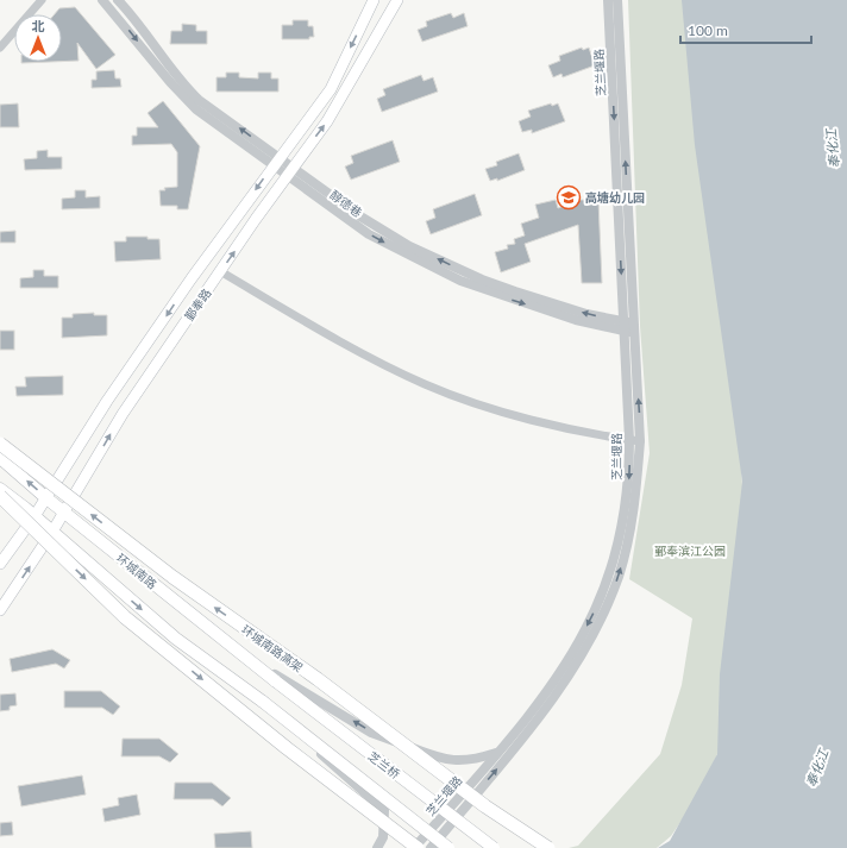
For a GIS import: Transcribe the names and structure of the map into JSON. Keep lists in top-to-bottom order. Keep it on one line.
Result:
{"streets":{"highway":["环城南路高架"],"main road":["鄞奉路","环城南路","芝兰桥"],"street":["芝兰堰路","醇德巷"]},"crossings":[["芝兰堰路","醇德巷"],["醇德巷","鄞奉路"],["鄞奉路","环城南路"],["环城南路","芝兰桥"]],"water":["奉化江"],"parks":["鄞奉滨江公园"],"places":{"school or university":["高塘幼儿园"]},"scale_bar":"100 m","north":"top"}
